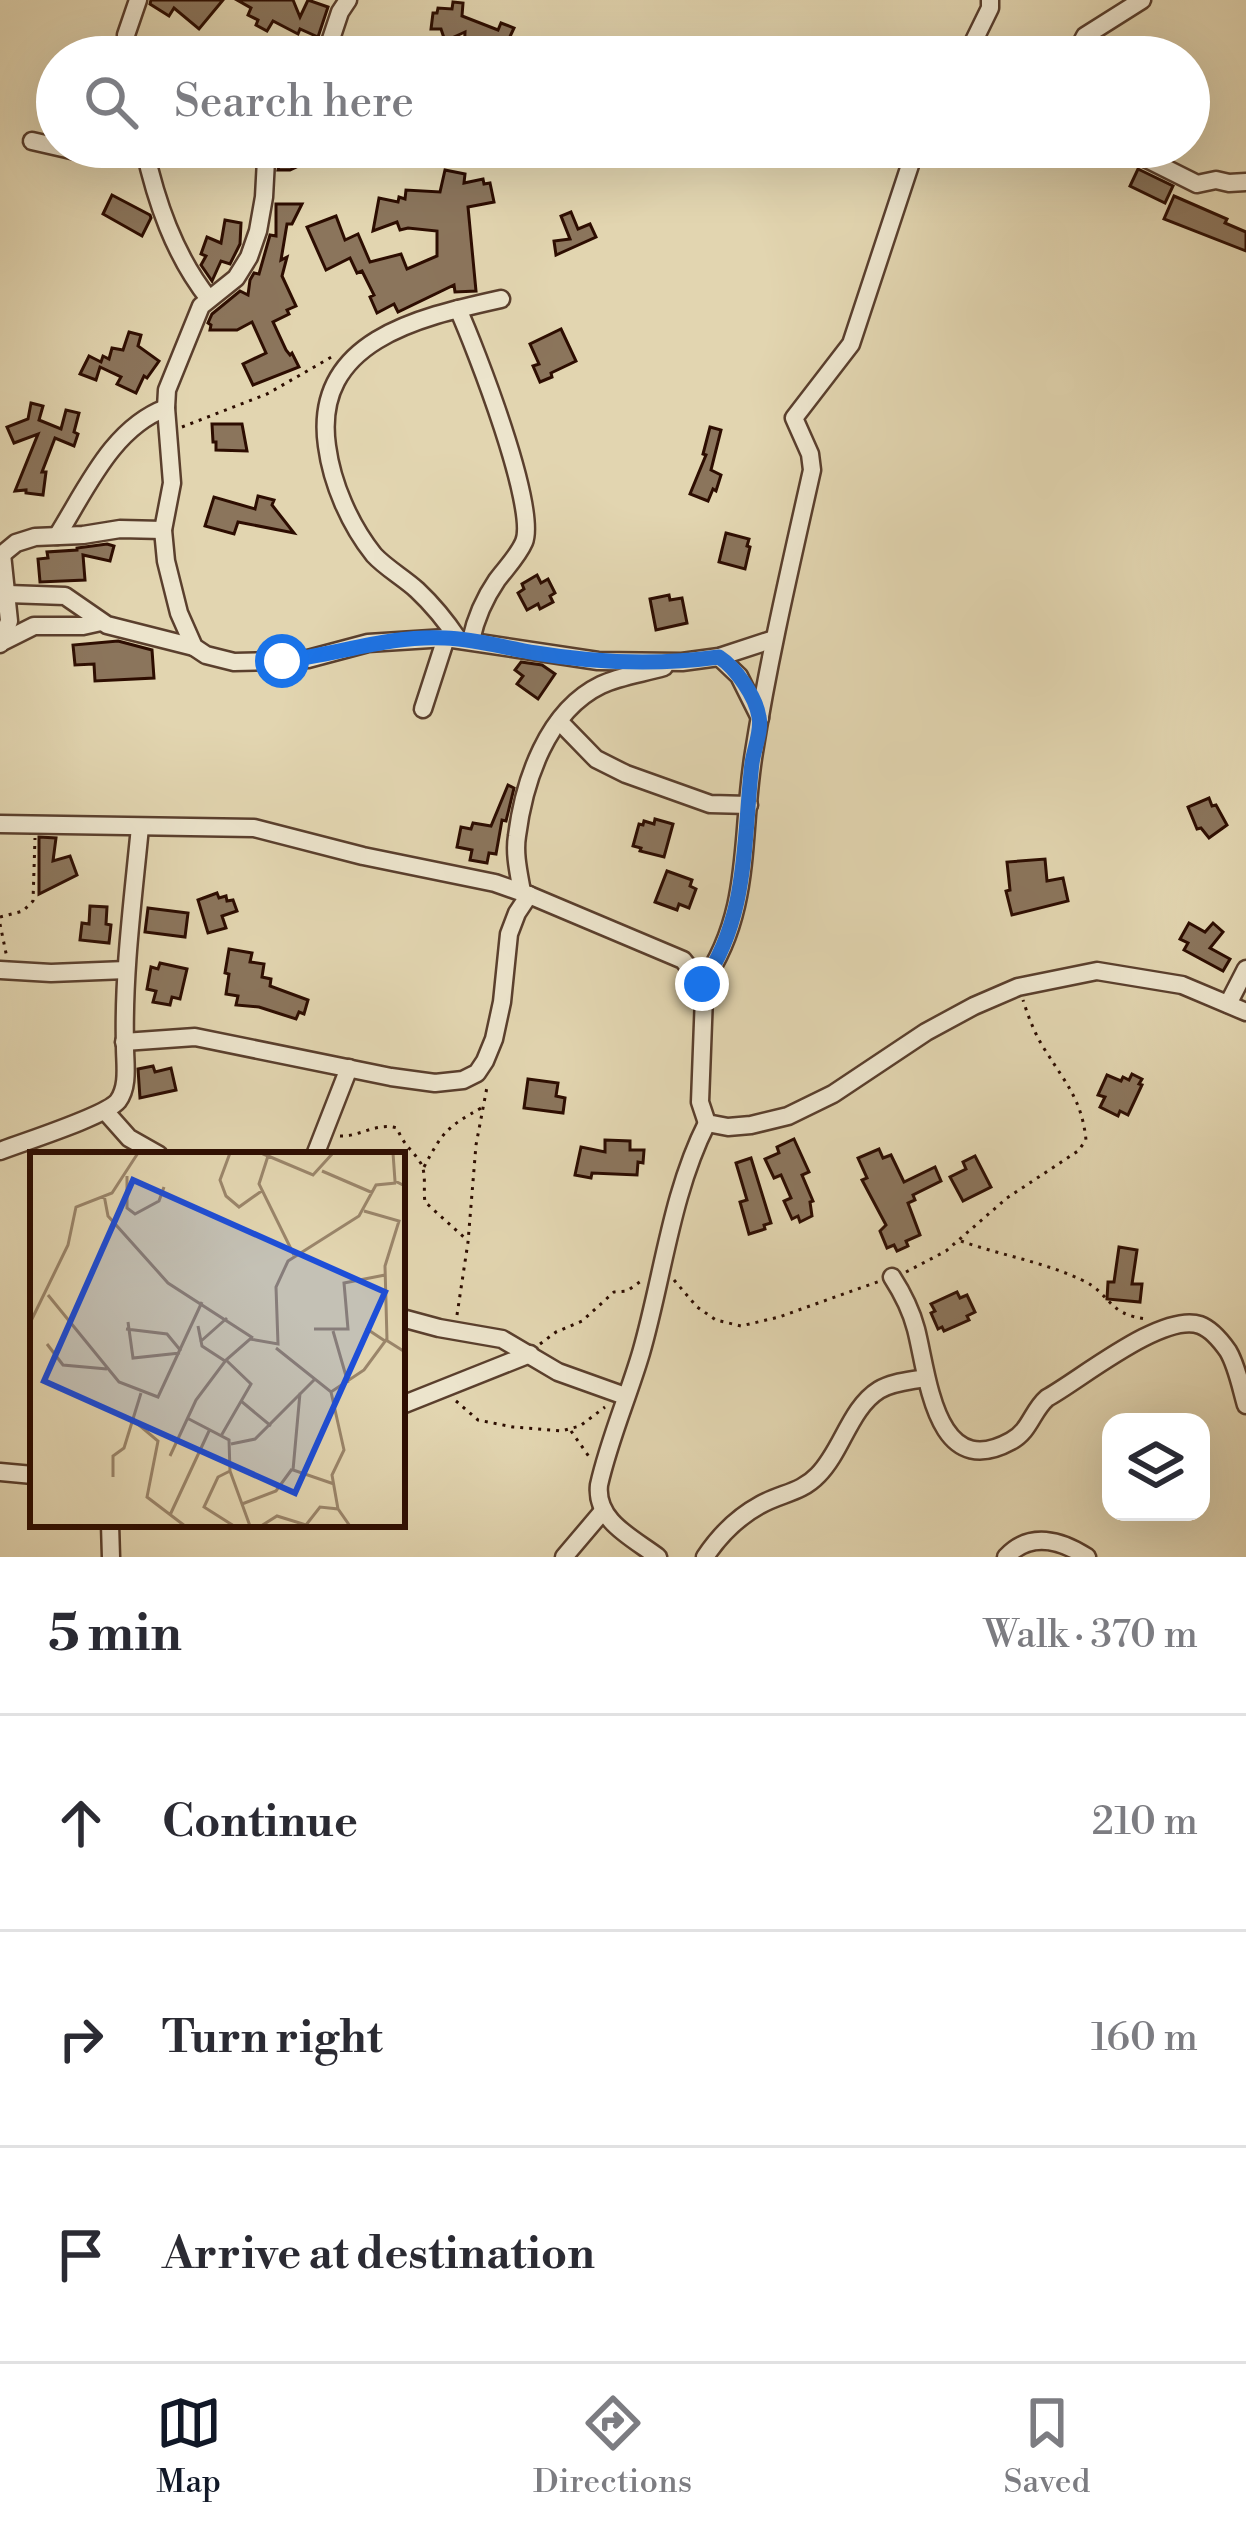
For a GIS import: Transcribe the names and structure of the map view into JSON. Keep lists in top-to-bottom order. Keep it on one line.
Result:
{"page":{"search":"Search here","heading":["5 min","Walk · 370 m"],"list":[["Continue","210 m"],["Turn right","160 m"],"Arrive at destination"],"nav":["Map","Directions","Saved"]}}
